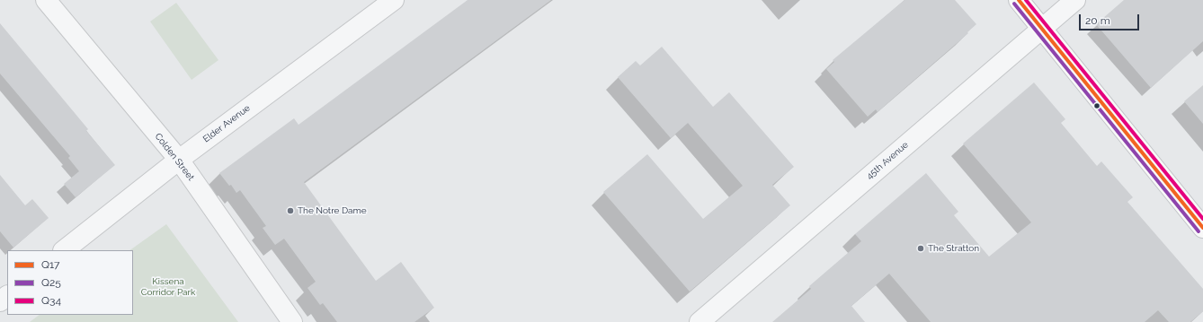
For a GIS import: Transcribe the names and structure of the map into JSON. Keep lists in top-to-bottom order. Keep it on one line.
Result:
{"streets":{"street":["Elder Avenue","Colden Street","45th Avenue"]},"crossings":[["Elder Avenue","Colden Street"]],"parks":["Kissena Corridor Park"],"places":["The Notre Dame","The Stratton"],"lines":["transit line Q17","transit line Q34","transit line Q25"],"legend":["Q17","Q25","Q34"],"scale_bar":"20 m"}
